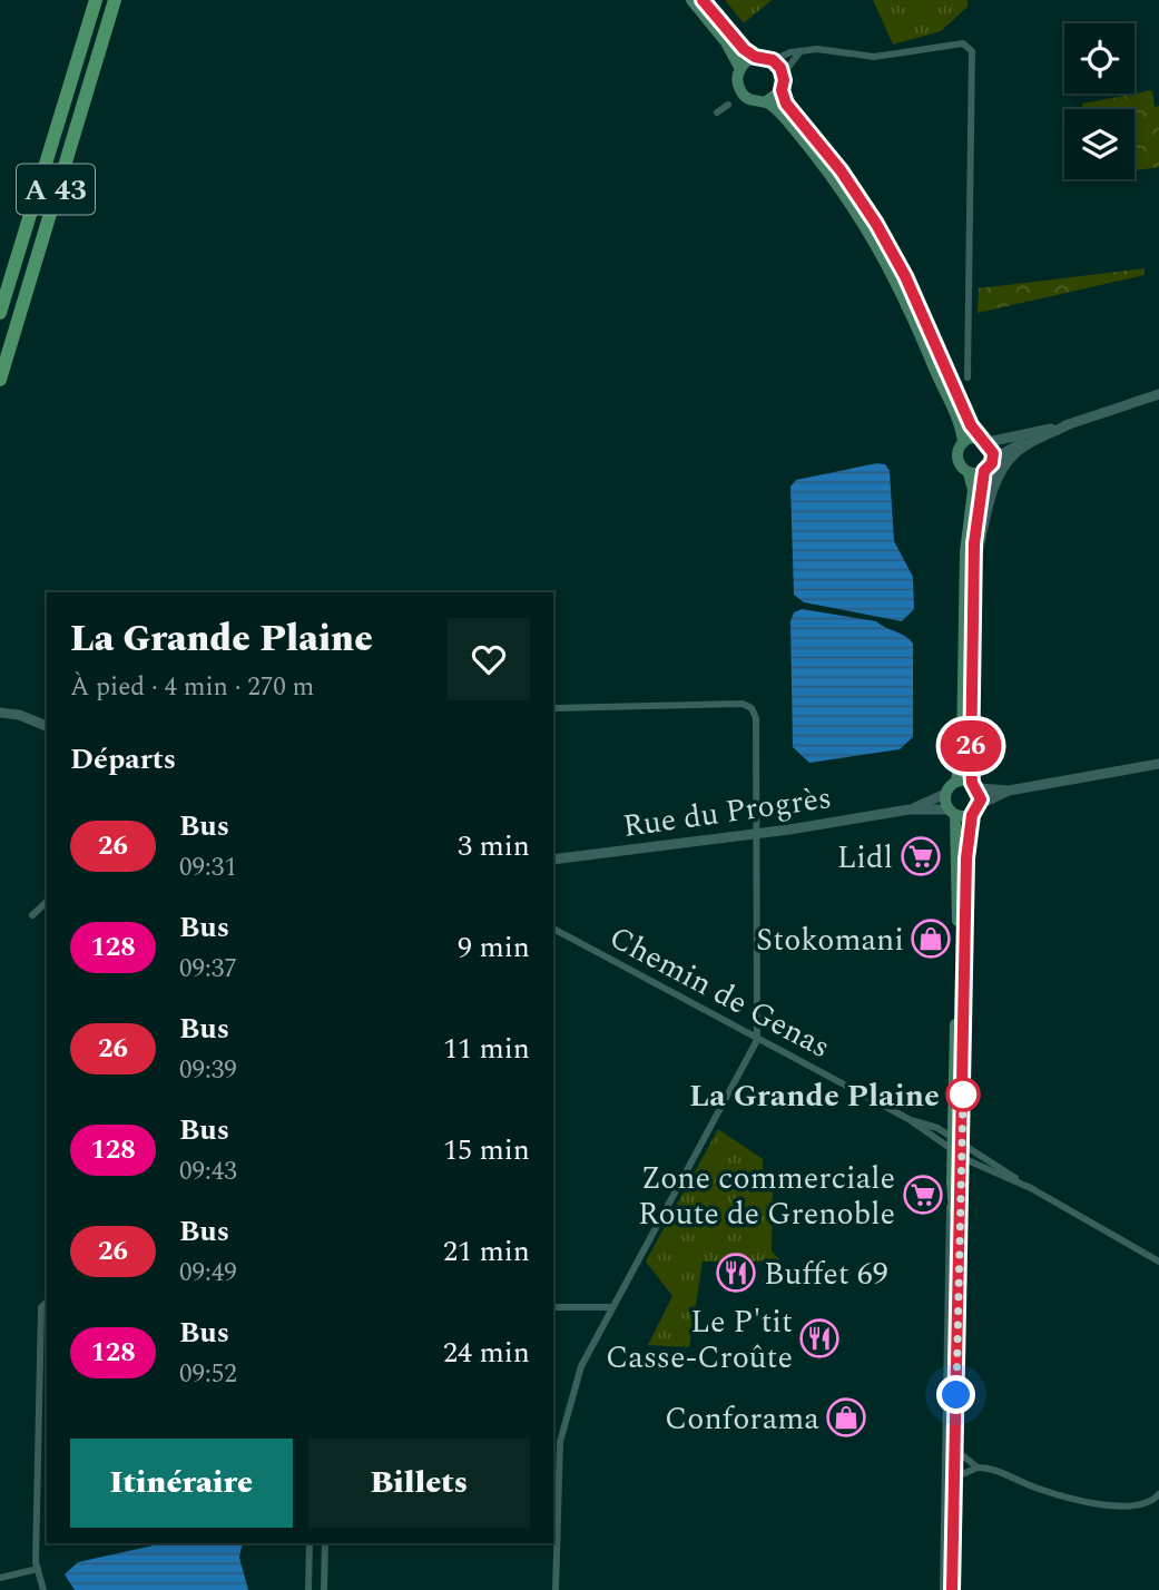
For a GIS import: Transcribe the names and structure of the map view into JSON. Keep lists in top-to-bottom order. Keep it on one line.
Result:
{"streets":{"highway":["A 43"],"street":["Rue du Progrès","Chemin de Genas"]},"places":{"supermarket":["Lidl","Zone commerciale Route de Grenoble"],"shop":["Stokomani","Conforama"],"other":["La Grande Plaine"],"restaurant":["Buffet 69","Le P'tit Casse-Croûte"]},"lines":["bus line 26"],"page":{"on_map":"26","heading":[["La Grande Plaine","À pied · 4 min · 270 m"],"Départs"],"list":[{"mark":"26","name":"Bus","note":"09:31","value":"3 min"},{"mark":"128","name":"Bus","note":"09:37","value":"9 min"},{"mark":"26","name":"Bus","note":"09:39","value":"11 min"},{"mark":"128","name":"Bus","note":"09:43","value":"15 min"},{"mark":"26","name":"Bus","note":"09:49","value":"21 min"},{"mark":"128","name":"Bus","note":"09:52","value":"24 min"}],"buttons":["Itinéraire","Billets"]}}
